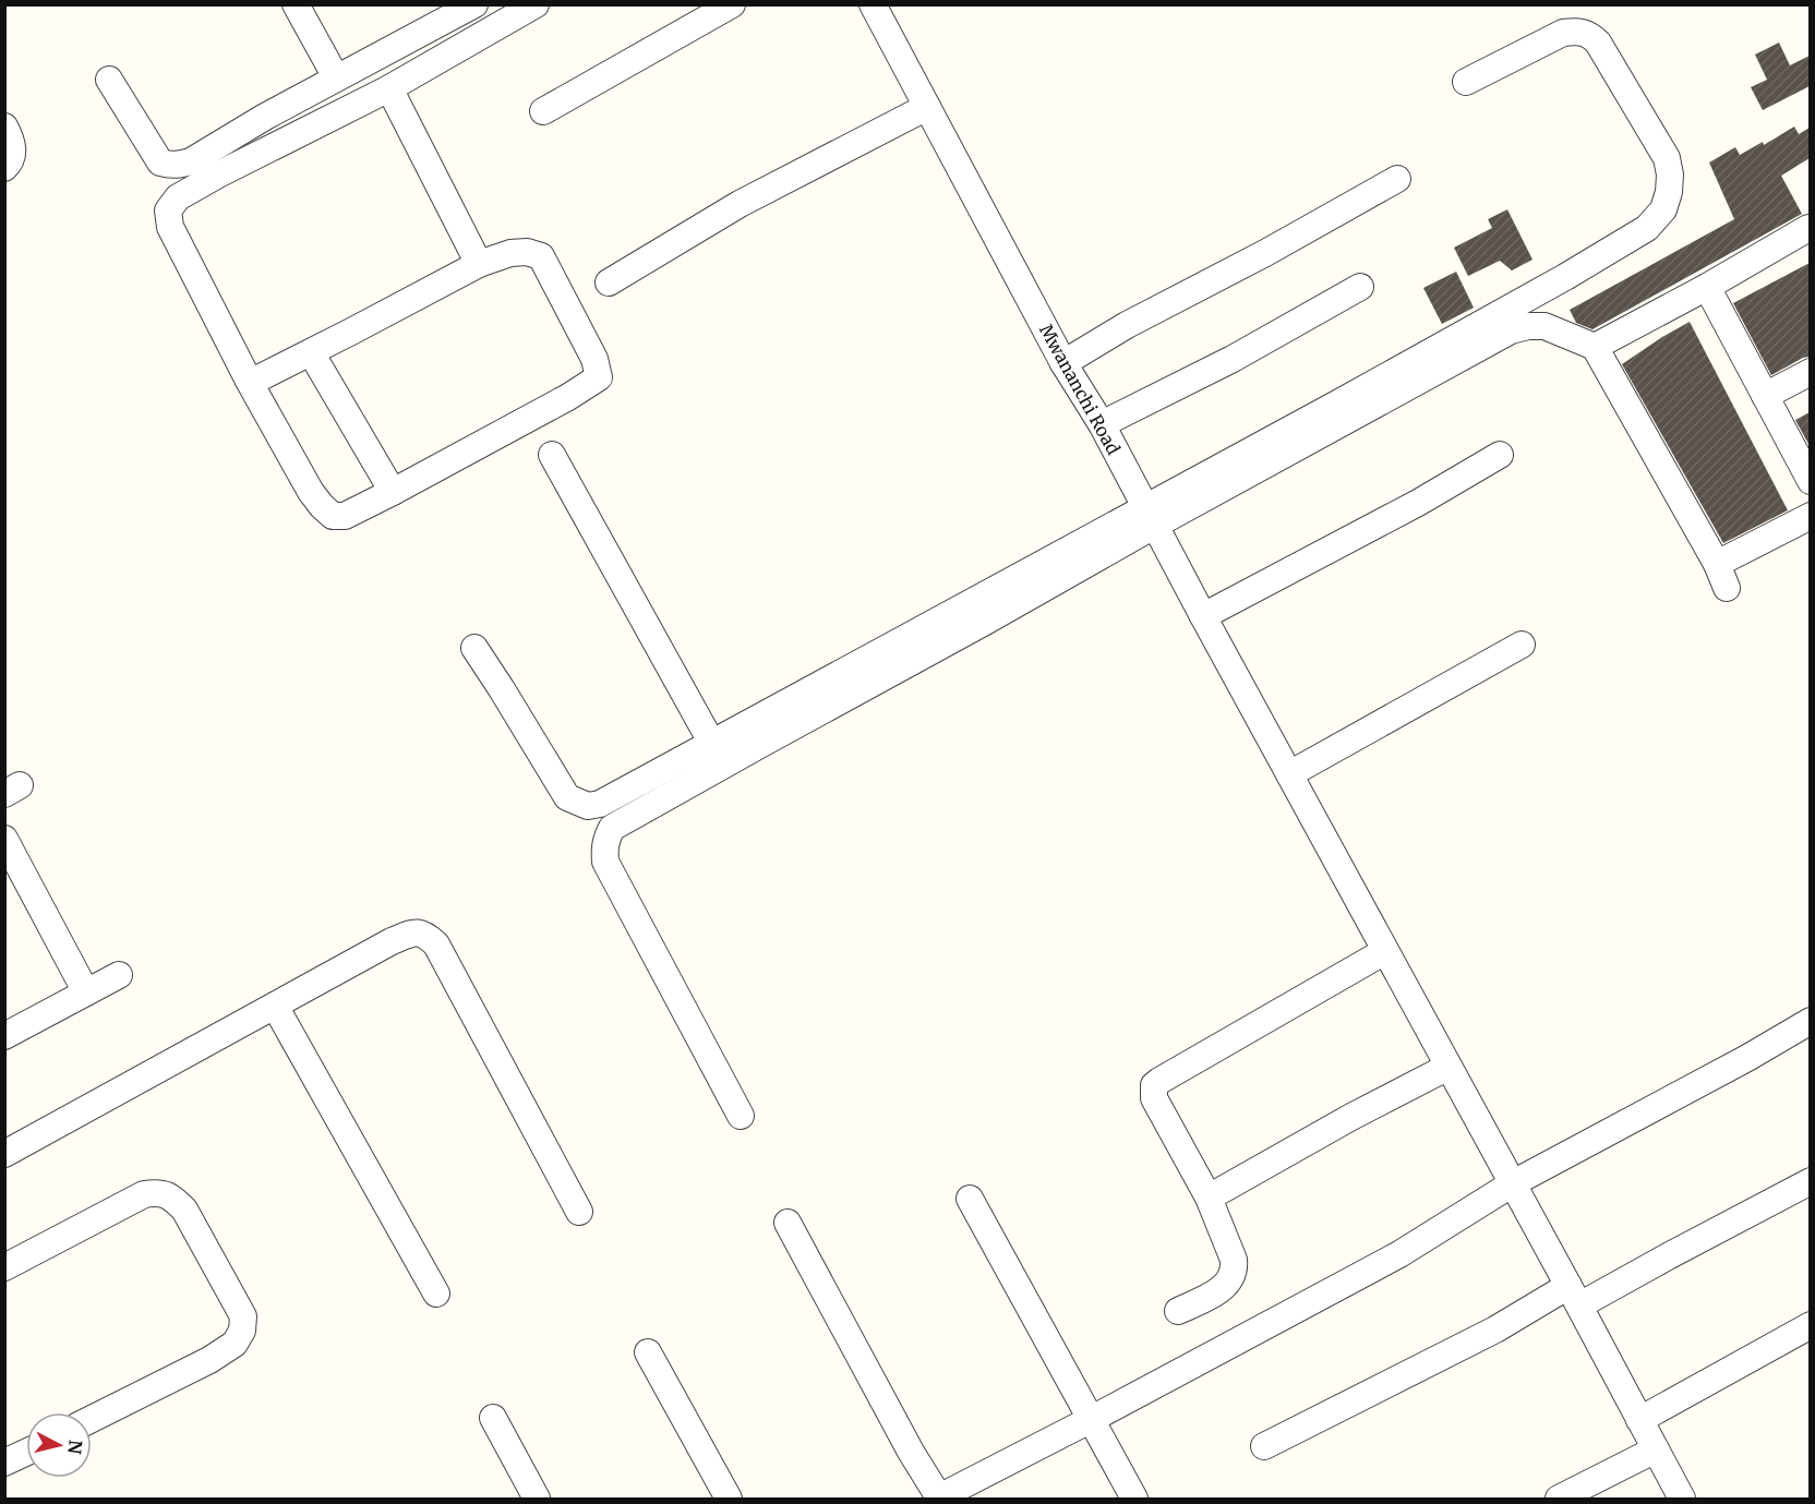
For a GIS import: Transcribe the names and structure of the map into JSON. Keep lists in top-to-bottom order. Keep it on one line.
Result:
{"streets":{"street":["Mwananchi Road"]},"north":"right"}
